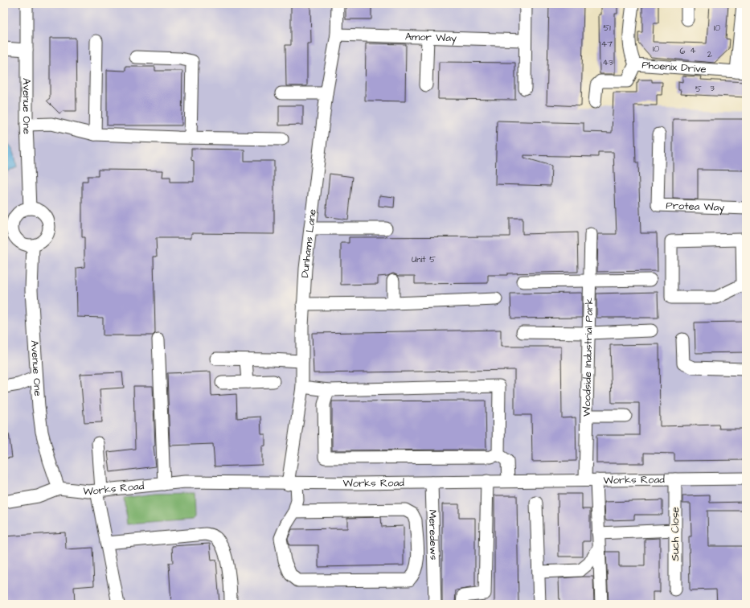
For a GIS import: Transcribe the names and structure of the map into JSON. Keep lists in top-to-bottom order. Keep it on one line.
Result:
{"streets":{"street":["Amor Way","Phoenix Drive","Avenue One","Protea Way","Dunhams Lane","Woodside Industrial Park","Works Road","Such Close","Meredews"]},"crossings":[["Amor Way","Dunhams Lane"],["Avenue One","Works Road"],["Dunhams Lane","Works Road"],["Woodside Industrial Park","Works Road"],["Works Road","Such Close"],["Works Road","Meredews"]],"house_numbers":["51","10","47","10","4","6","2","43","3","5","Unit 5"]}
